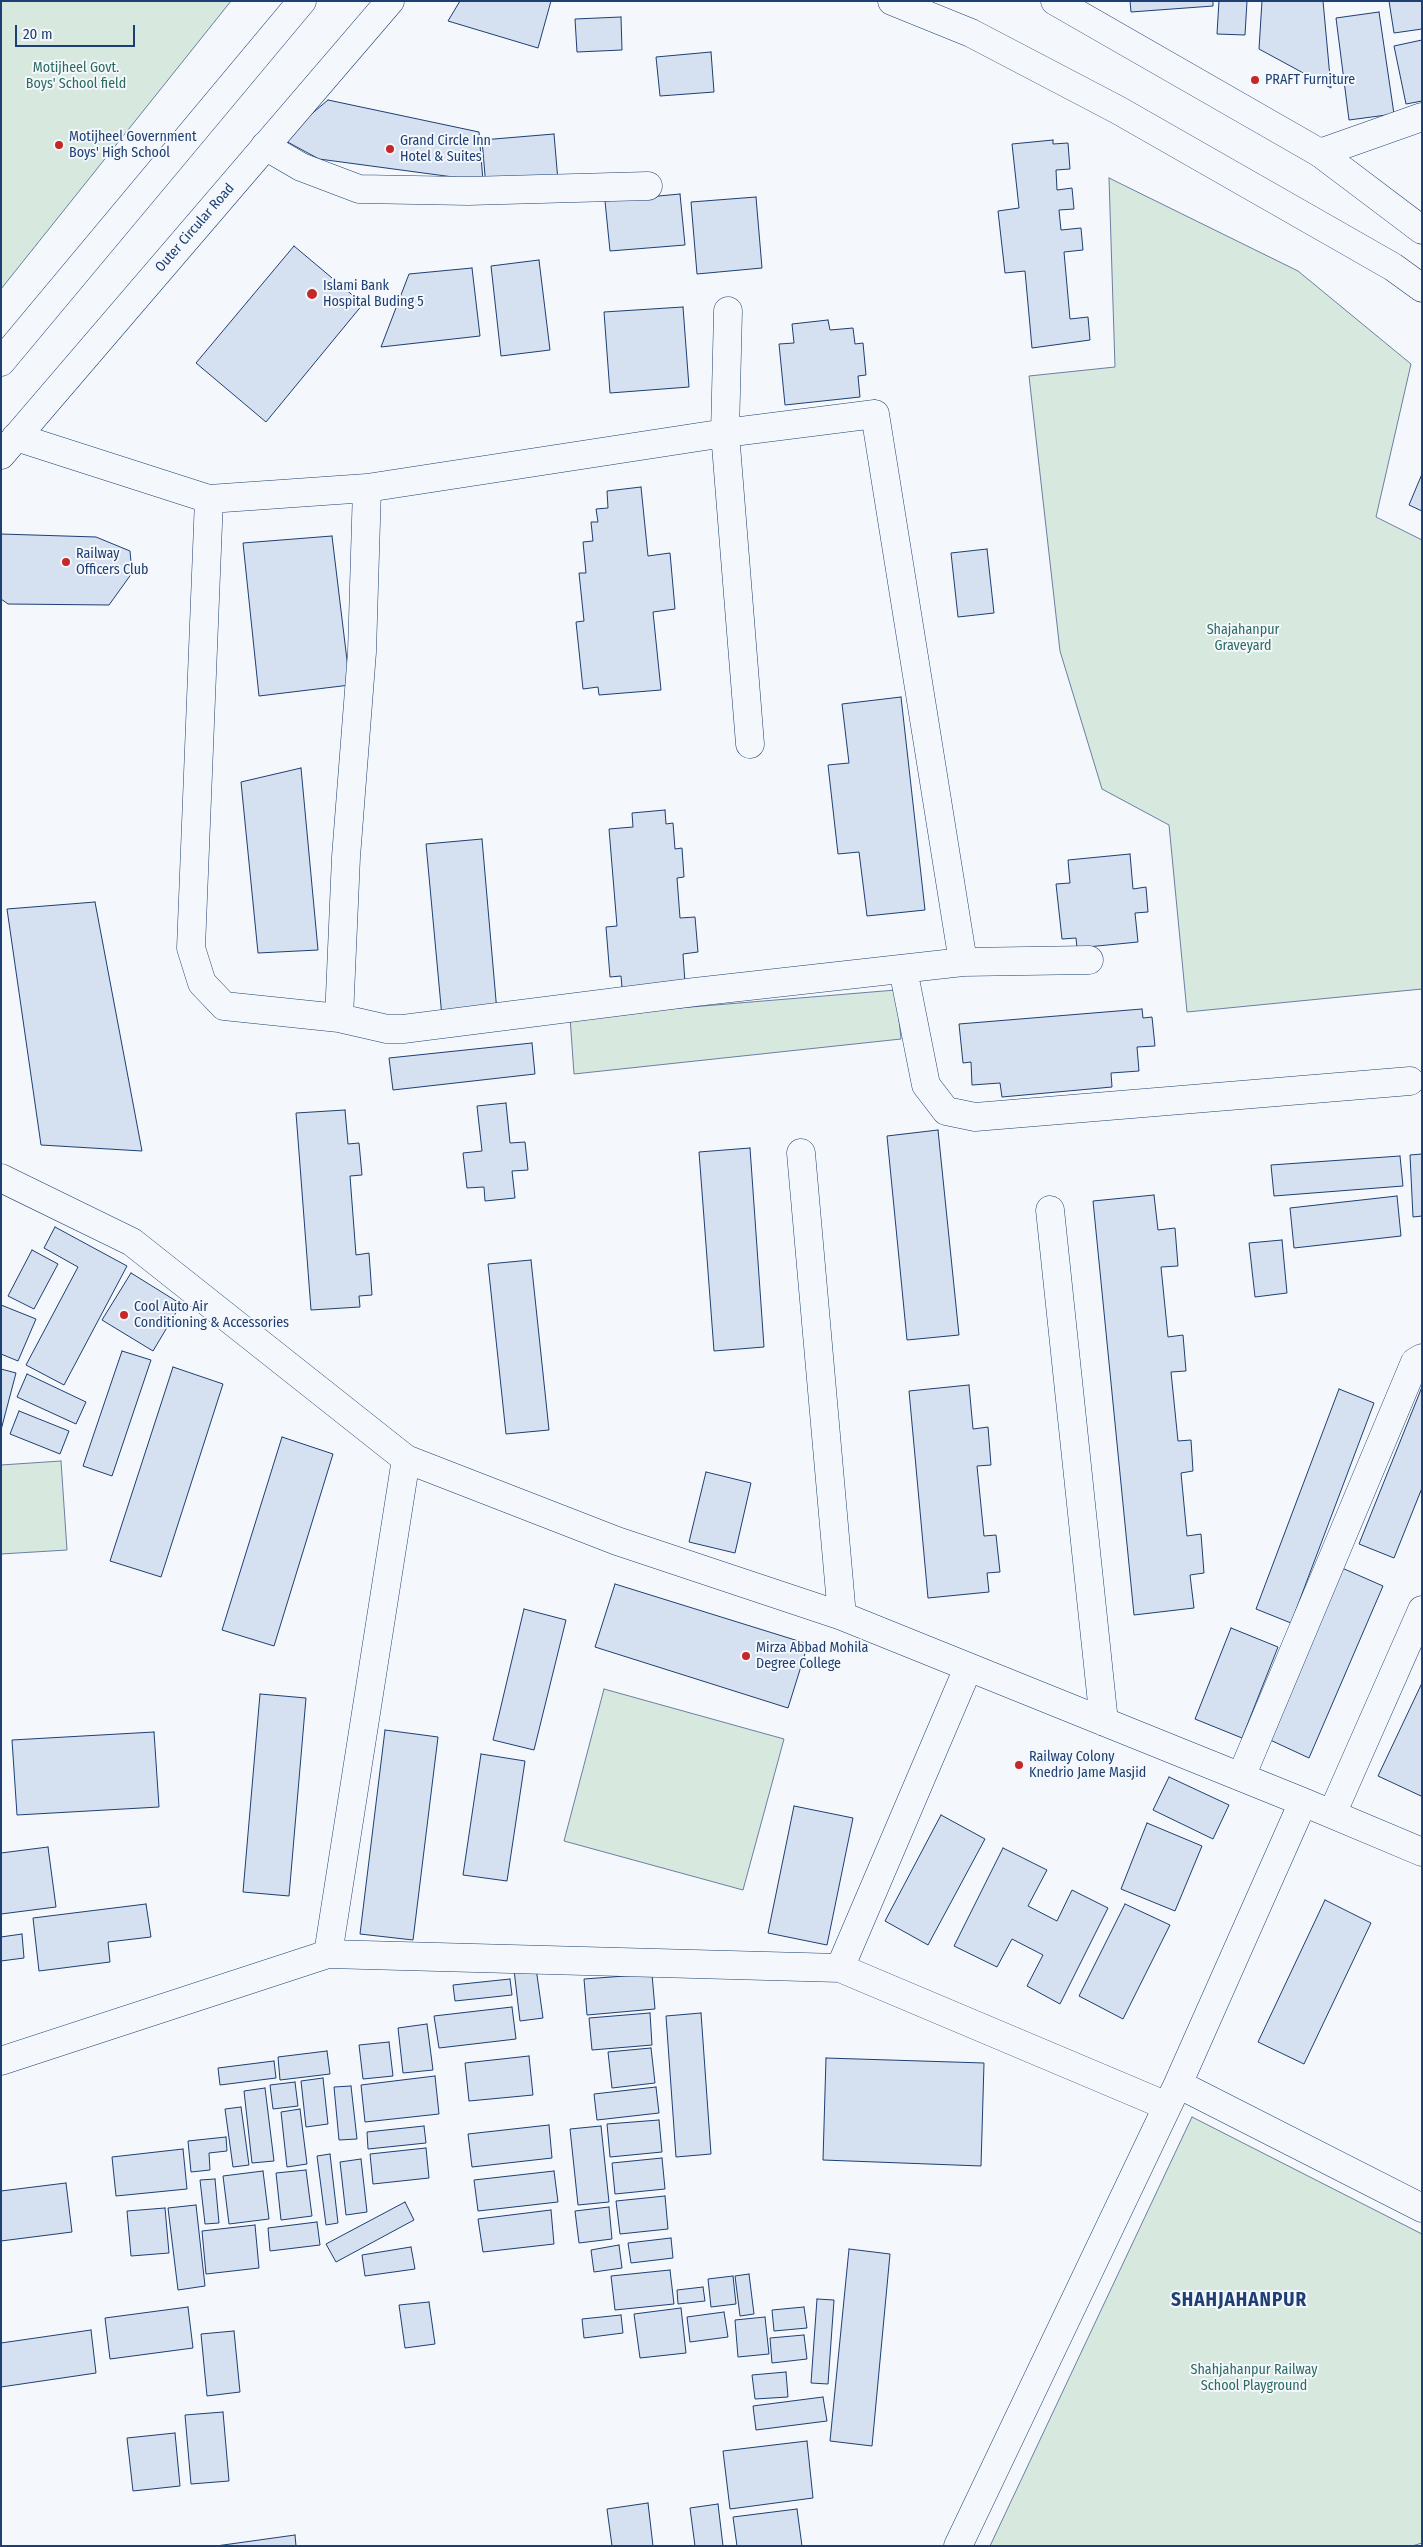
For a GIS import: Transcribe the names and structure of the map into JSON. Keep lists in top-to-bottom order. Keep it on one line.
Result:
{"streets":{"street":["Outer Circular Road"]},"districts":["SHAHJAHANPUR"],"parks":["Motijheel Govt. Boys' School field","Shajahanpur Graveyard","Shahjahanpur Railway School Playground"],"places":["PRAFT Furniture","Motijheel Government Boys' High School","Grand Circle Inn Hotel & Suites","Islami Bank Hospital Buding 5","Railway Officers Club","Cool Auto Air Conditioning & Accessories","Mirza Abbad Mohila Degree College","Railway Colony Knedrio Jame Masjid"],"scale_bar":"20 m"}
